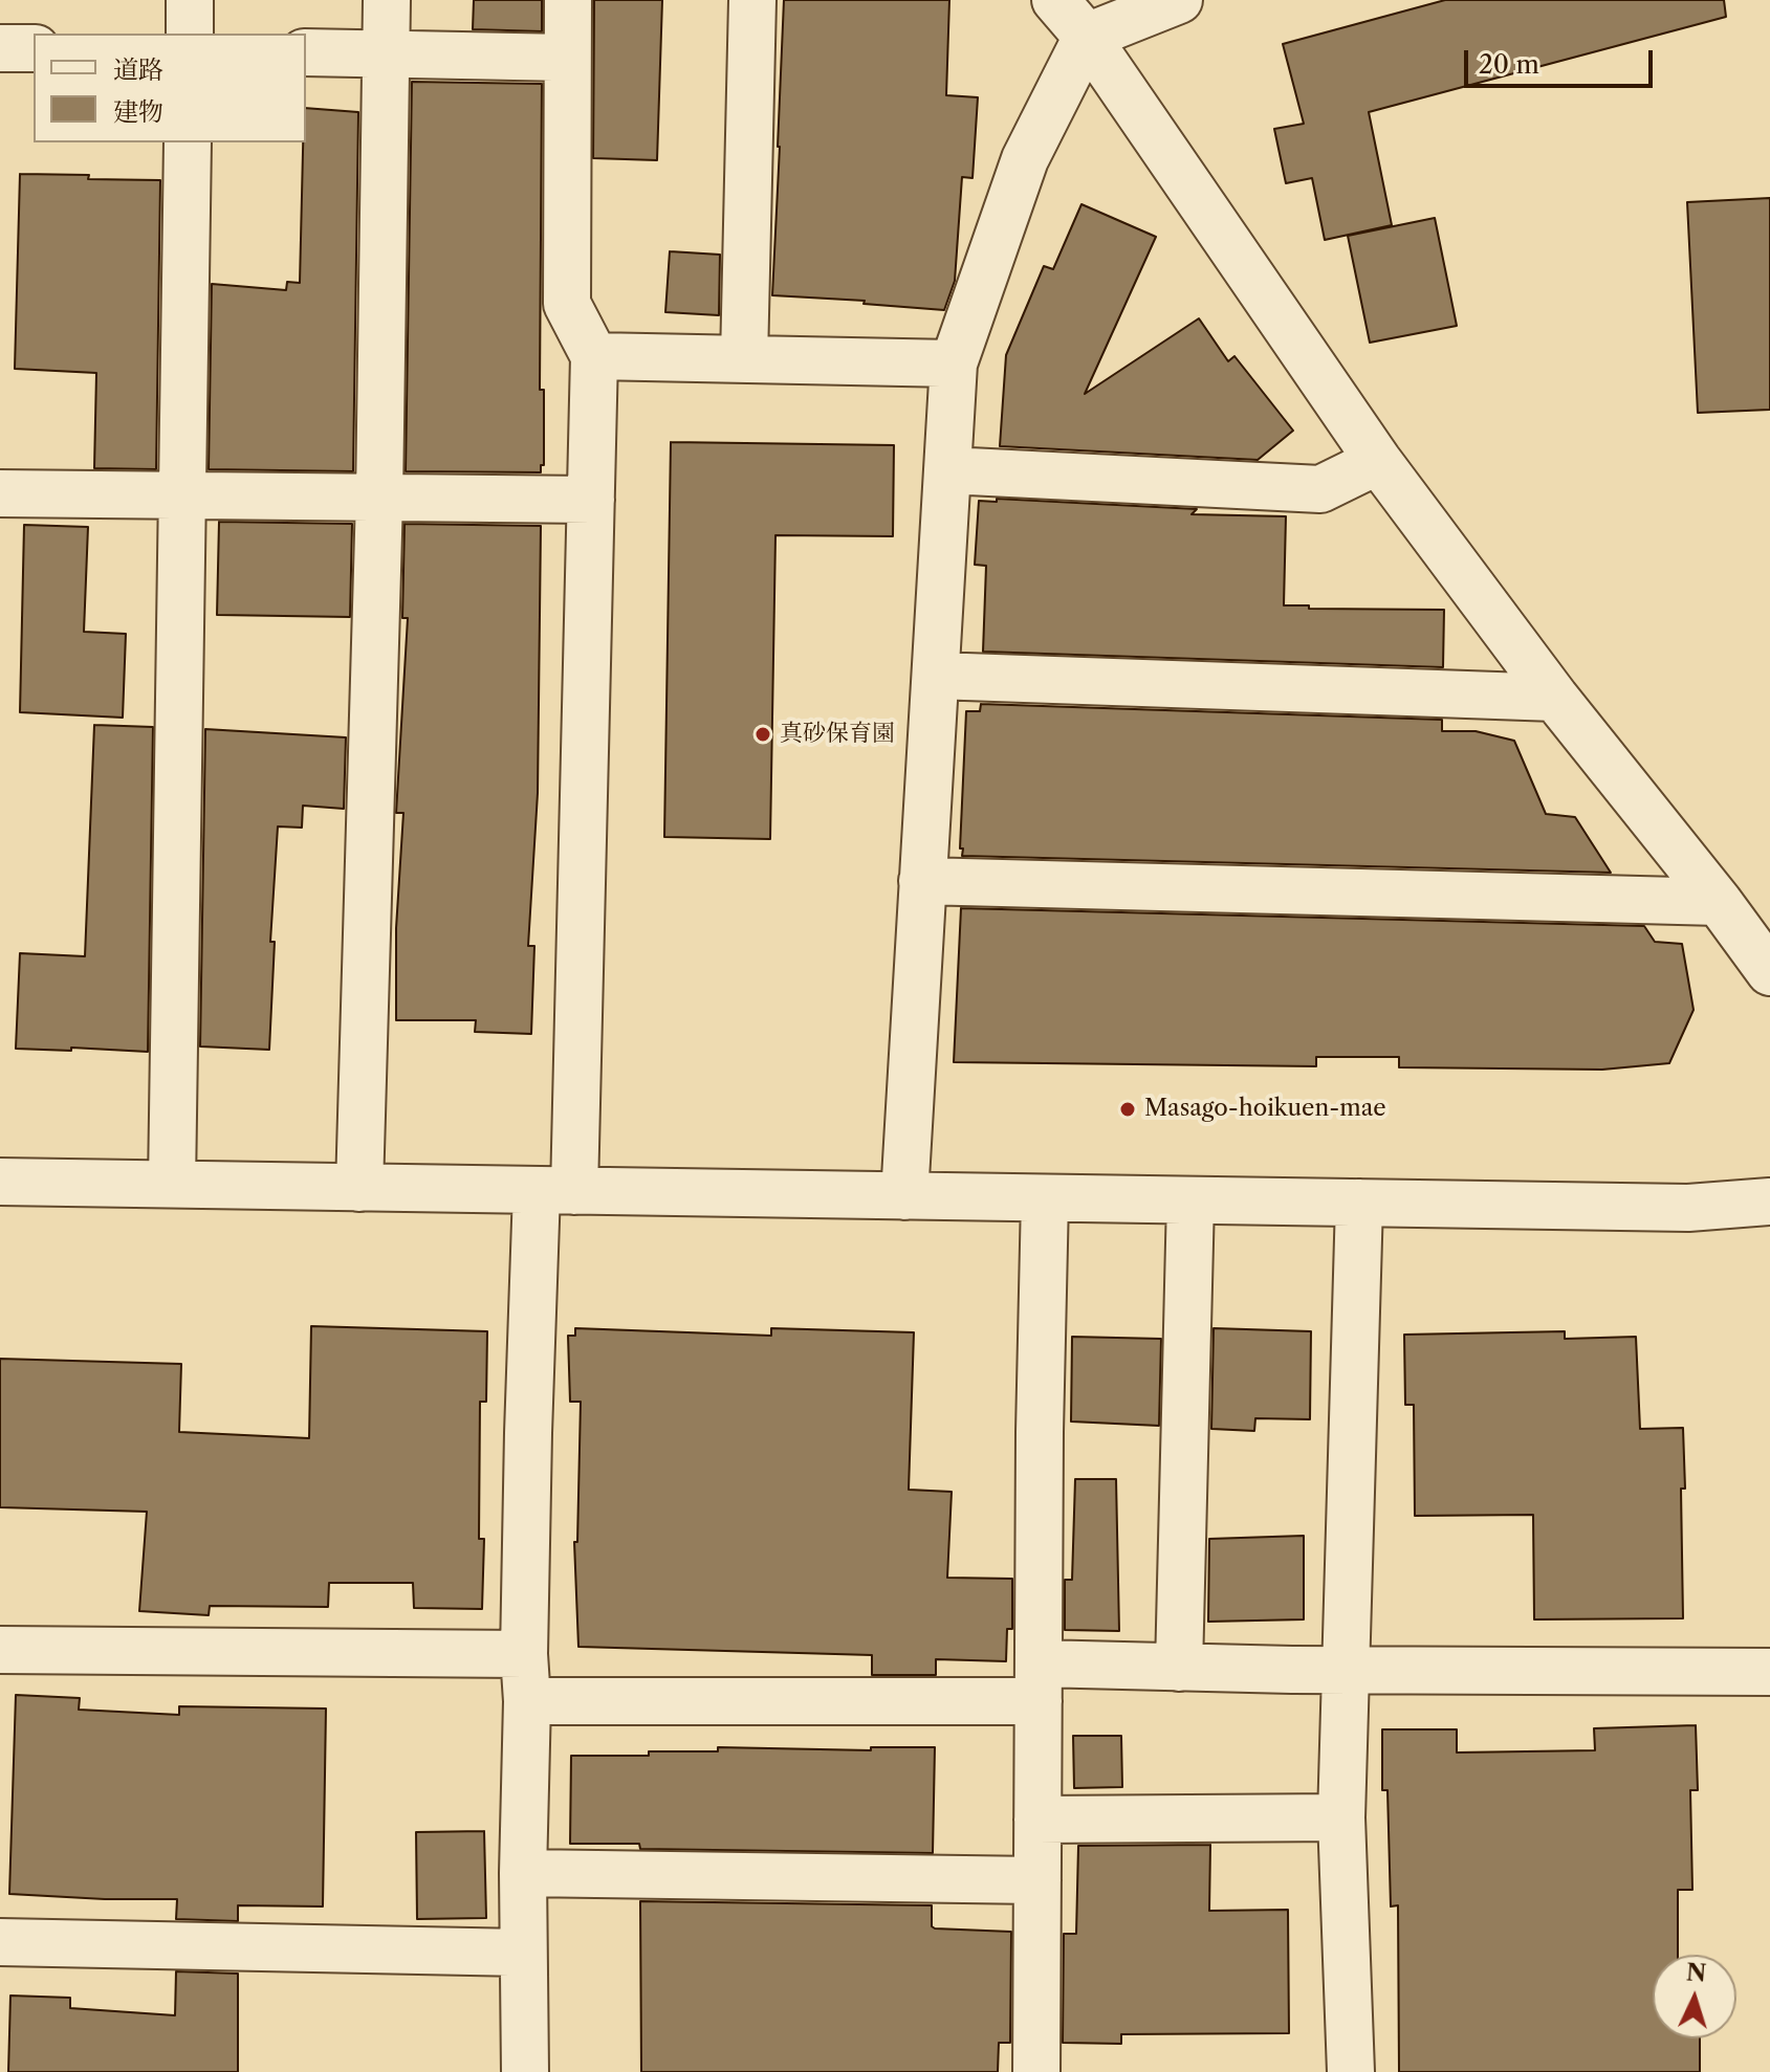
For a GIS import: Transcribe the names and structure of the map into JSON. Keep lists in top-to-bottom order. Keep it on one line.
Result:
{"places":["真砂保育園","Masago-hoikuen-mae"],"legend":["道路","建物"],"scale_bar":"20 m","north":"top"}
